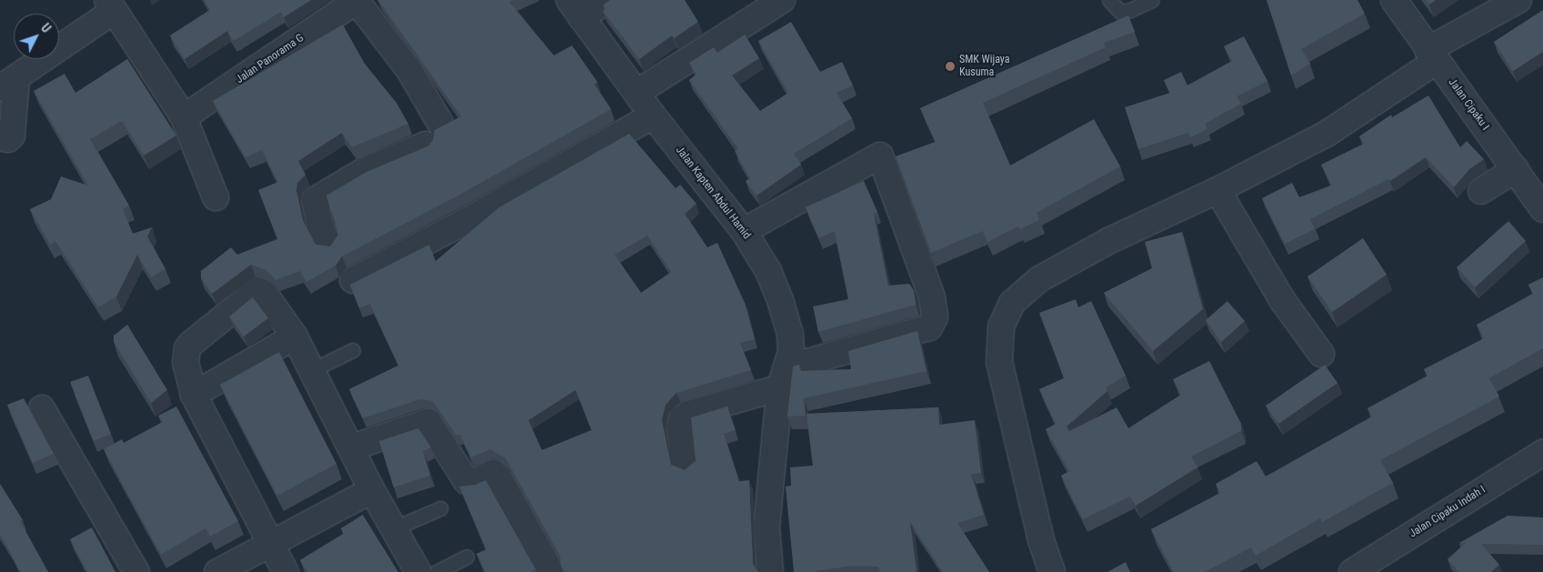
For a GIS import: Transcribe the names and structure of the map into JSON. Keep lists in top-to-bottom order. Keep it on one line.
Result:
{"streets":{"street":["Jalan Panorama G","Jalan Cipaku I","Jalan Kapten Abdul Hamid","Jalan Cipaku Indah I"]},"places":["SMK Wijaya Kusuma"],"north":"top right"}
